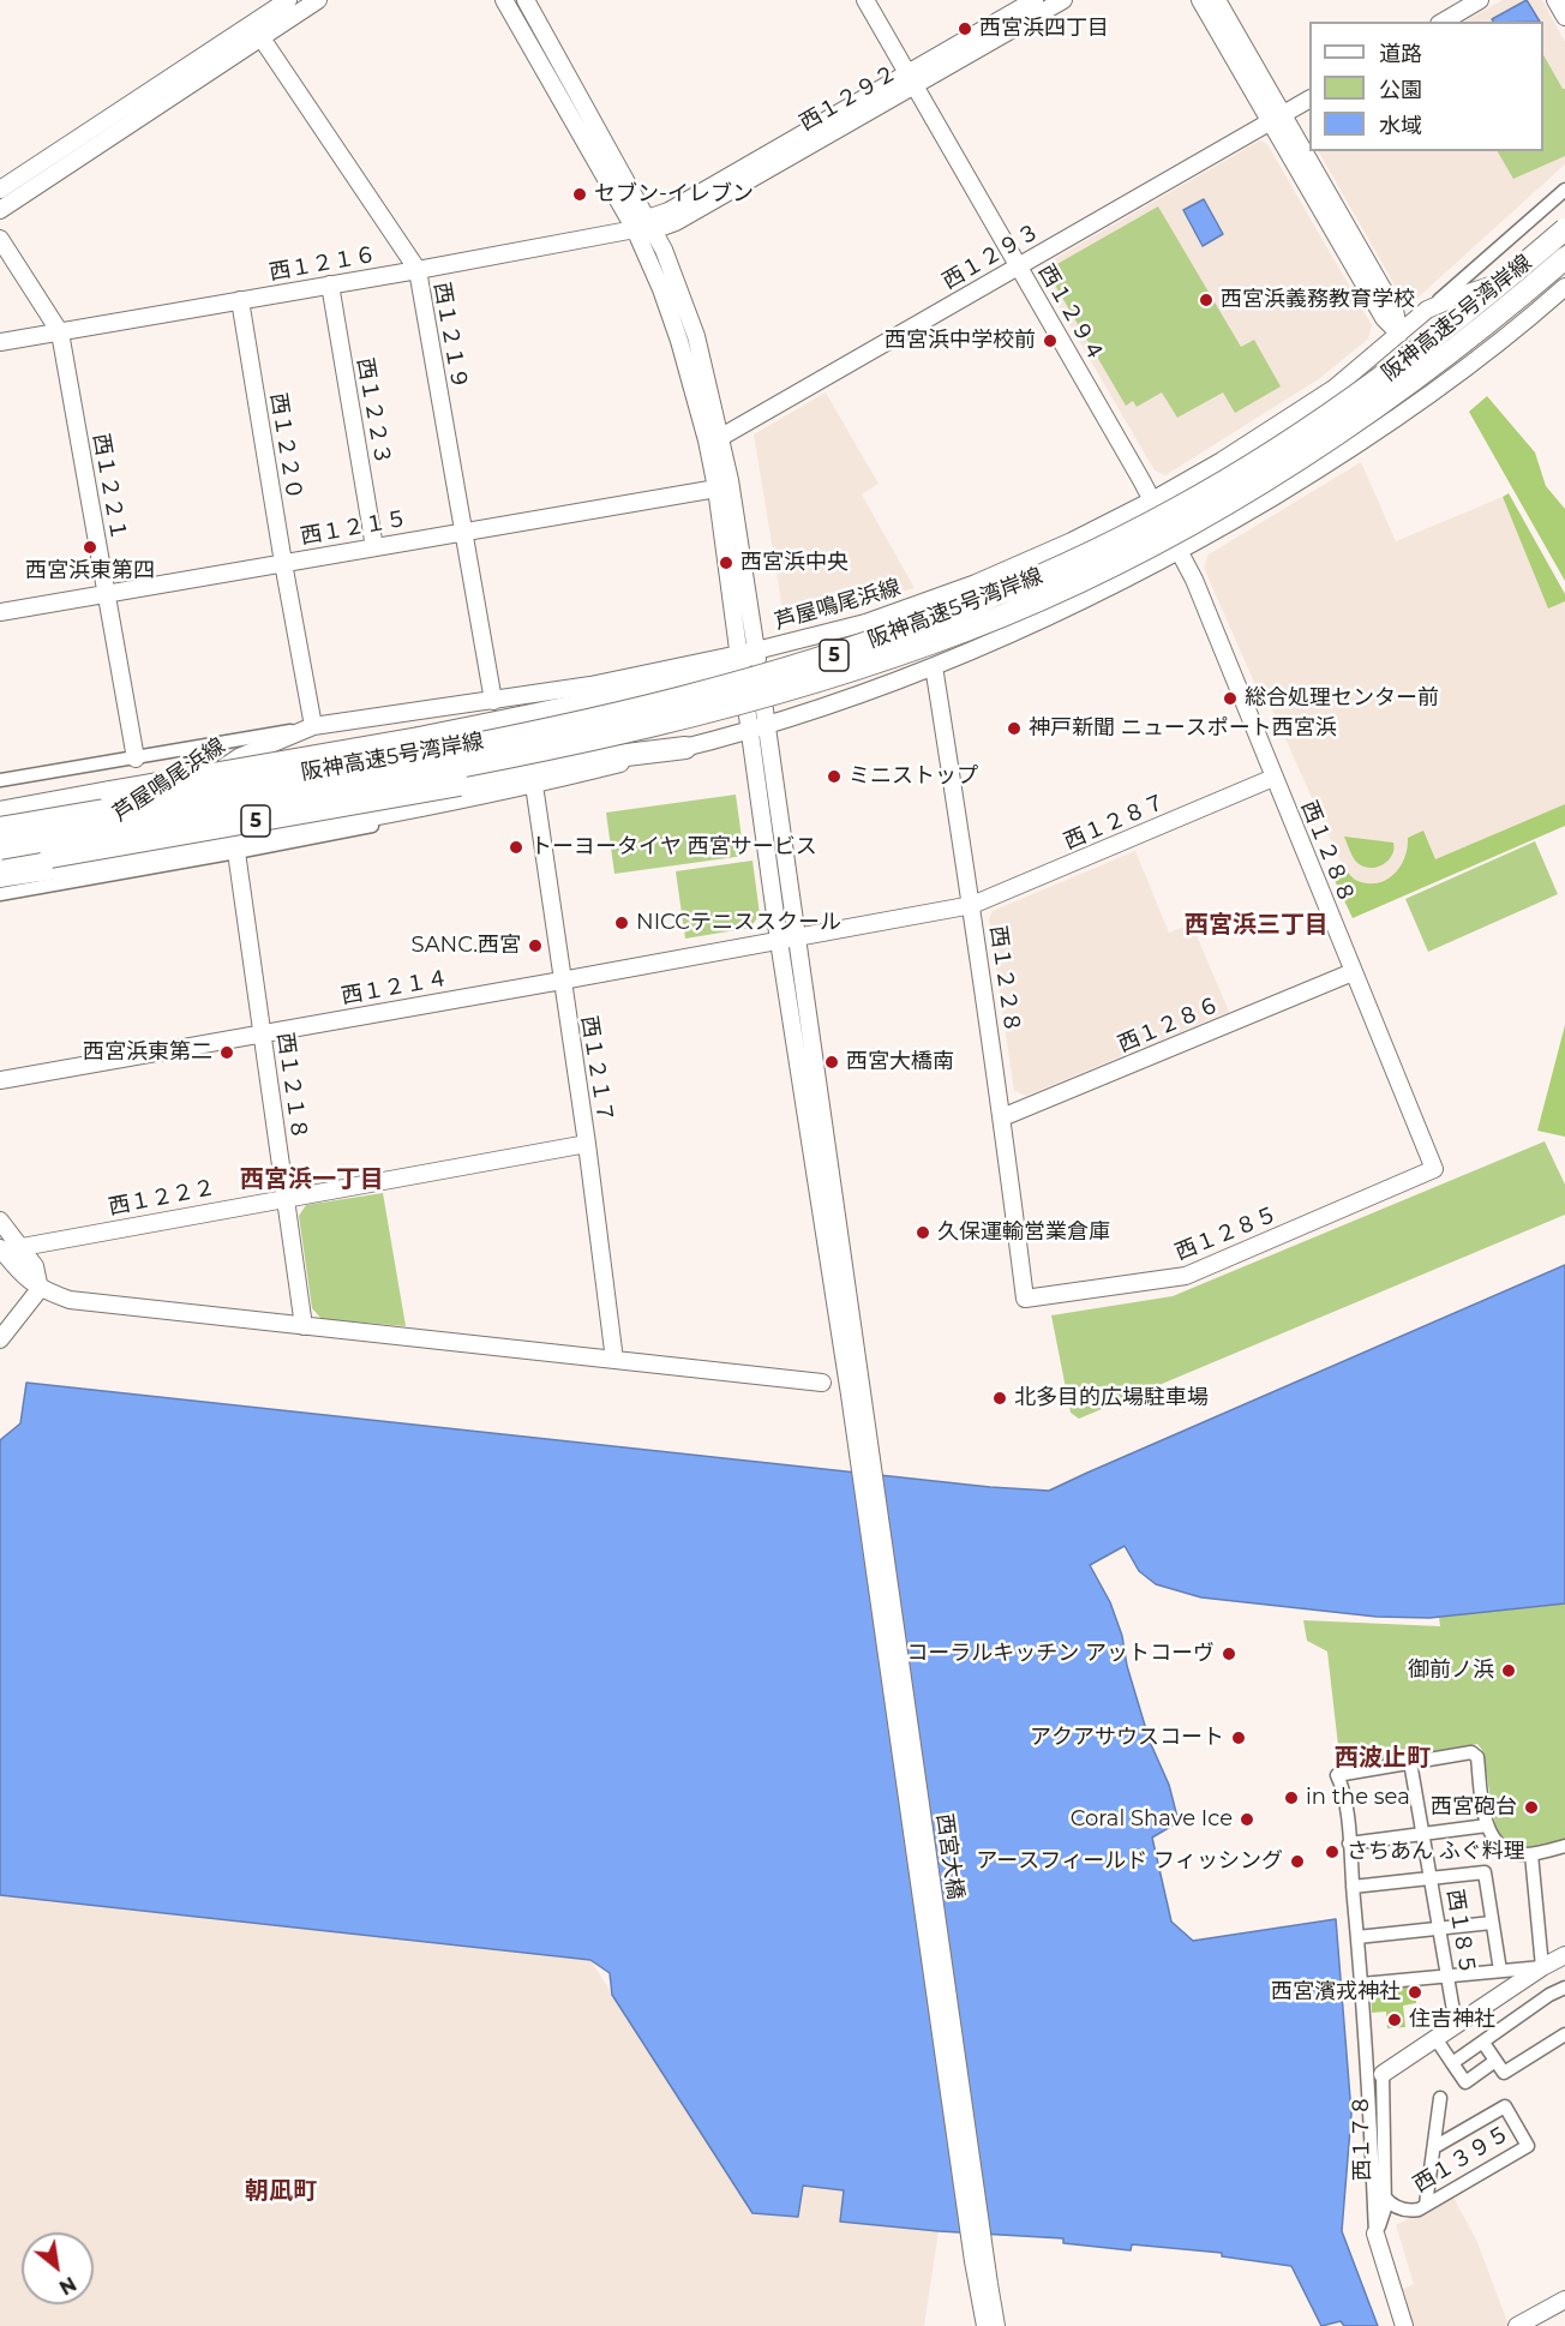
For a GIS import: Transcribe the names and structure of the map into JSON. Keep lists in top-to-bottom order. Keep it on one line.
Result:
{"streets":{"highway":["阪神高速5号湾岸線","5"],"street":["西１２９２","西１２９３","西１２１６","西１２９４","西１２１９","西１２２３","西１２２０","西１２２１","西１２１５","芦屋鳴尾浜線","西１２８７","西１２８８","西１２２８","西１２１４","西１２８６","西１２１７","西１２１８","西１２２２","西１２８５","西宮大橋","西１８５","西１７８","西１３９５"]},"crossings":[["西１２９２","西１２１６"],["西１２９２","西１２９４"],["西１２９３","西１２９４"],["西１２１６","西１２１９"],["西１２１６","西１２２３"],["西１２１６","西１２２０"],["西１２１６","西１２２１"],["西１２９４","芦屋鳴尾浜線"],["西１２９４","西１２８８"],["西１２１９","西１２１５"],["西１２１９","芦屋鳴尾浜線"],["西１２２３","西１２１５"],["西１２２０","西１２１５"],["西１２２０","芦屋鳴尾浜線"],["西１２２１","西１２１５"],["芦屋鳴尾浜線","5"],["芦屋鳴尾浜線","西１２８８"],["芦屋鳴尾浜線","西１２２８"],["芦屋鳴尾浜線","西１２１７"],["西１２８７","西１２８８"],["西１２８７","西１２２８"],["西１２８７","西１２１４"],["西１２８８","西１２８６"],["西１２８８","西１２８５"],["西１２２８","西１２８６"],["西１２２８","西１２８５"],["西１２１４","西１２１７"],["西１２１４","西１２１８"],["西１２１７","西１２２２"],["西１２１８","西１２２２"],["西１８５","西１７８"],["西１７８","西１３９５"]],"districts":["西宮浜三丁目","西宮浜一丁目","西波止町","朝凪町"],"places":["西宮浜四丁目","セブン-イレブン","西宮浜義務教育学校","西宮浜中学校前","西宮浜東第四","西宮浜中央","総合処理センター前","神戸新聞 ニュースポート西宮浜","ミニストップ","トーヨータイヤ 西宮サービス","NICCテニススクール","SANC.西宮","西宮浜東第二","西宮大橋南","久保運輸営業倉庫","北多目的広場駐車場","コーラルキッチン アットコーヴ","御前ノ浜","アクアサウスコート","in the sea","西宮砲台","Coral Shave Ice","さちあん ふぐ料理","アースフィールド フィッシング","西宮濱戎神社","住吉神社"],"legend":["道路","公園","水域"],"north":"bottom right"}
